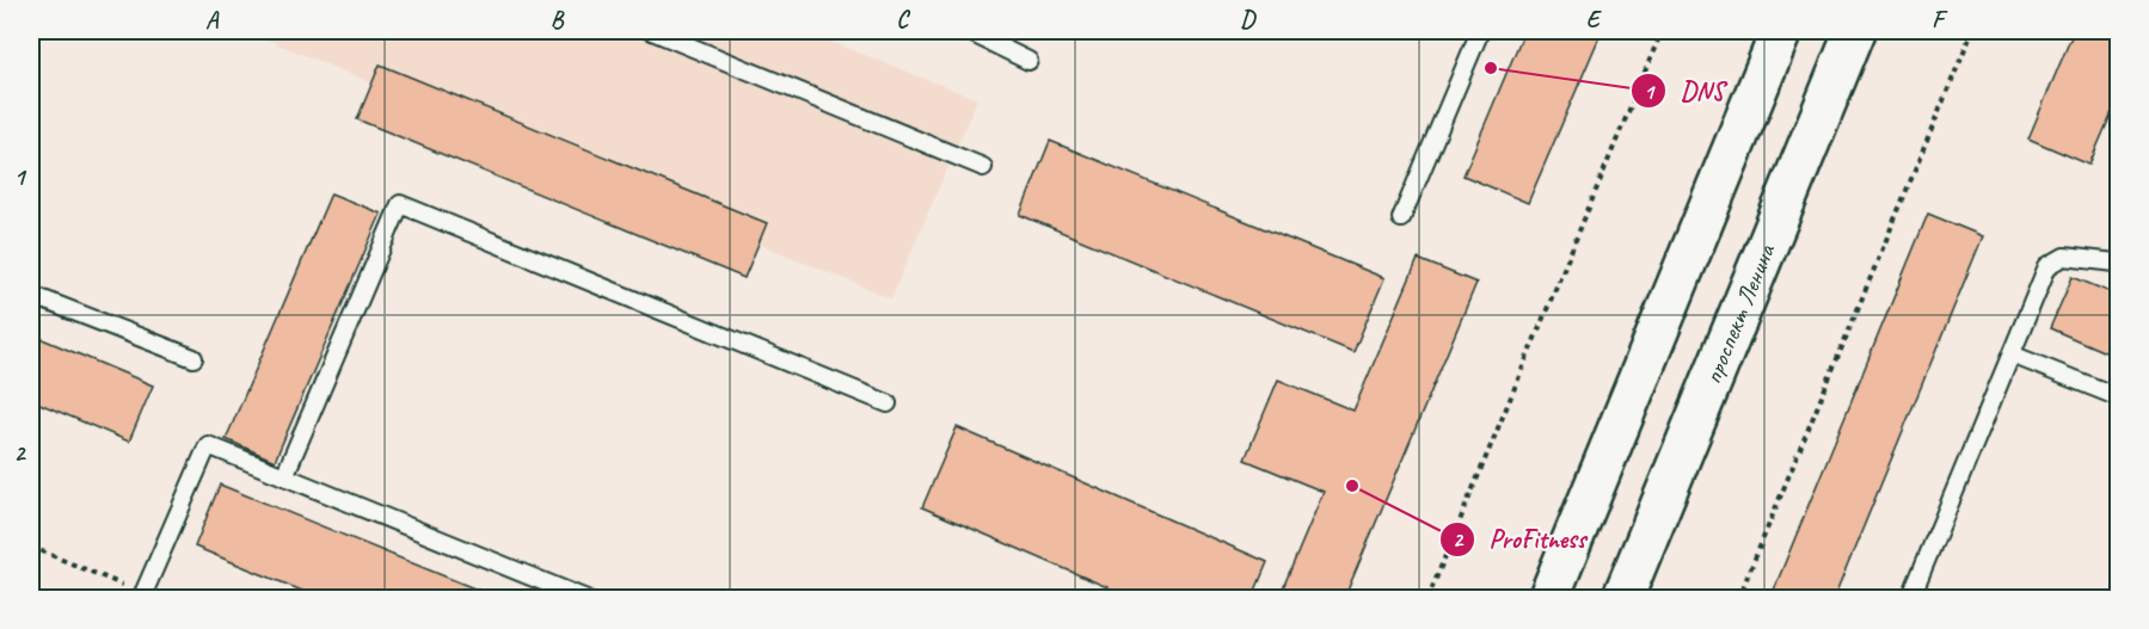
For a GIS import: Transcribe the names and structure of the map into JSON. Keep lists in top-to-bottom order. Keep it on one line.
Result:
{"streets":{"main road":["проспект Ленина"]},"places":["DNS","ProFitness"],"grid":{"columns":["A","B","C","D","E","F"],"rows":["1","2"]}}
